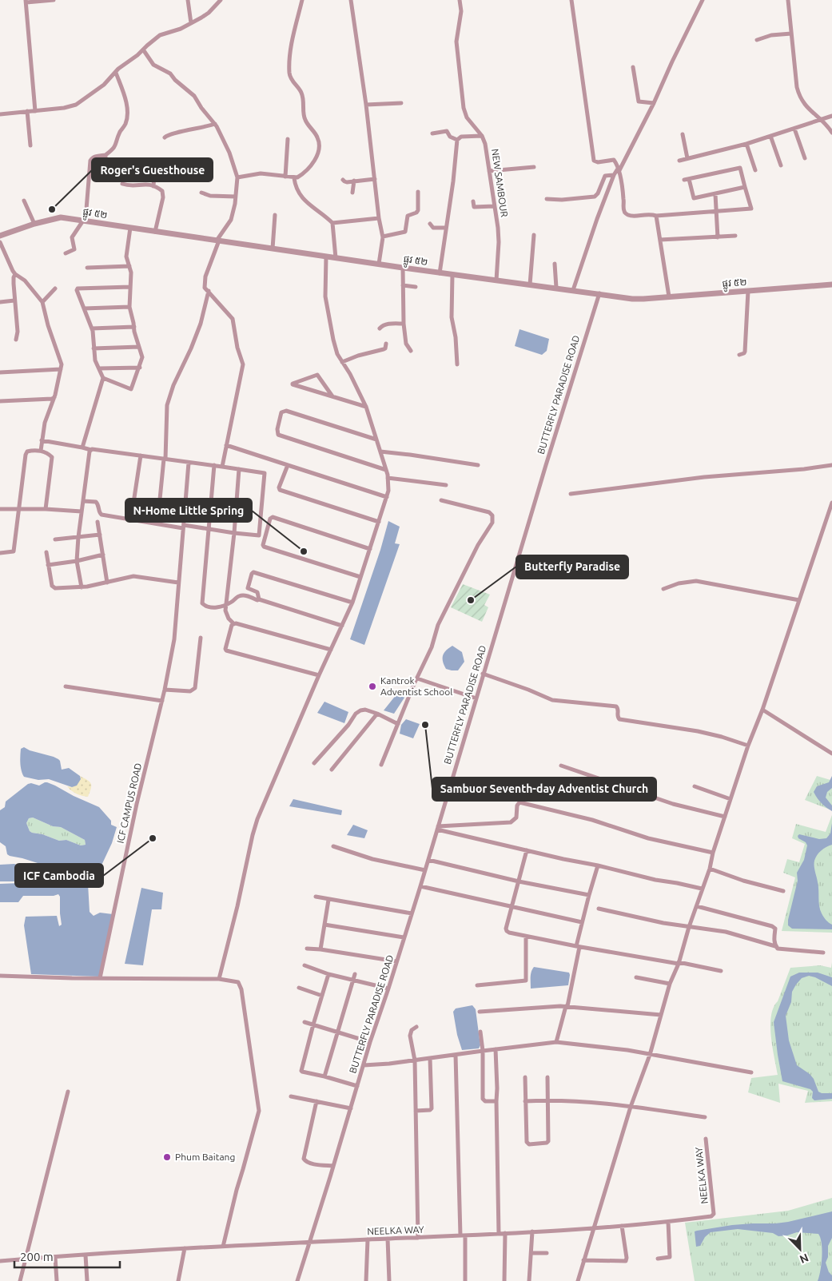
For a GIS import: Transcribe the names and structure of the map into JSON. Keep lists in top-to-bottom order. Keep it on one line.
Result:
{"streets":{"street":["NEW SAMBOUR","ផ្លូវ ៥២","BUTTERFLY PARADISE ROAD","ICF CAMPUS ROAD","NEELKA WAY"]},"crossings":[["NEW SAMBOUR","ផ្លូវ ៥២"],["ផ្លូវ ៥២","BUTTERFLY PARADISE ROAD"],["BUTTERFLY PARADISE ROAD","NEELKA WAY"]],"places":["Roger's Guesthouse","N-Home Little Spring","Butterfly Paradise","Kantrok Adventist School","Sambuor Seventh-day Adventist Church","ICF Cambodia","Phum Baitang"],"scale_bar":"200 m","north":"bottom right"}
